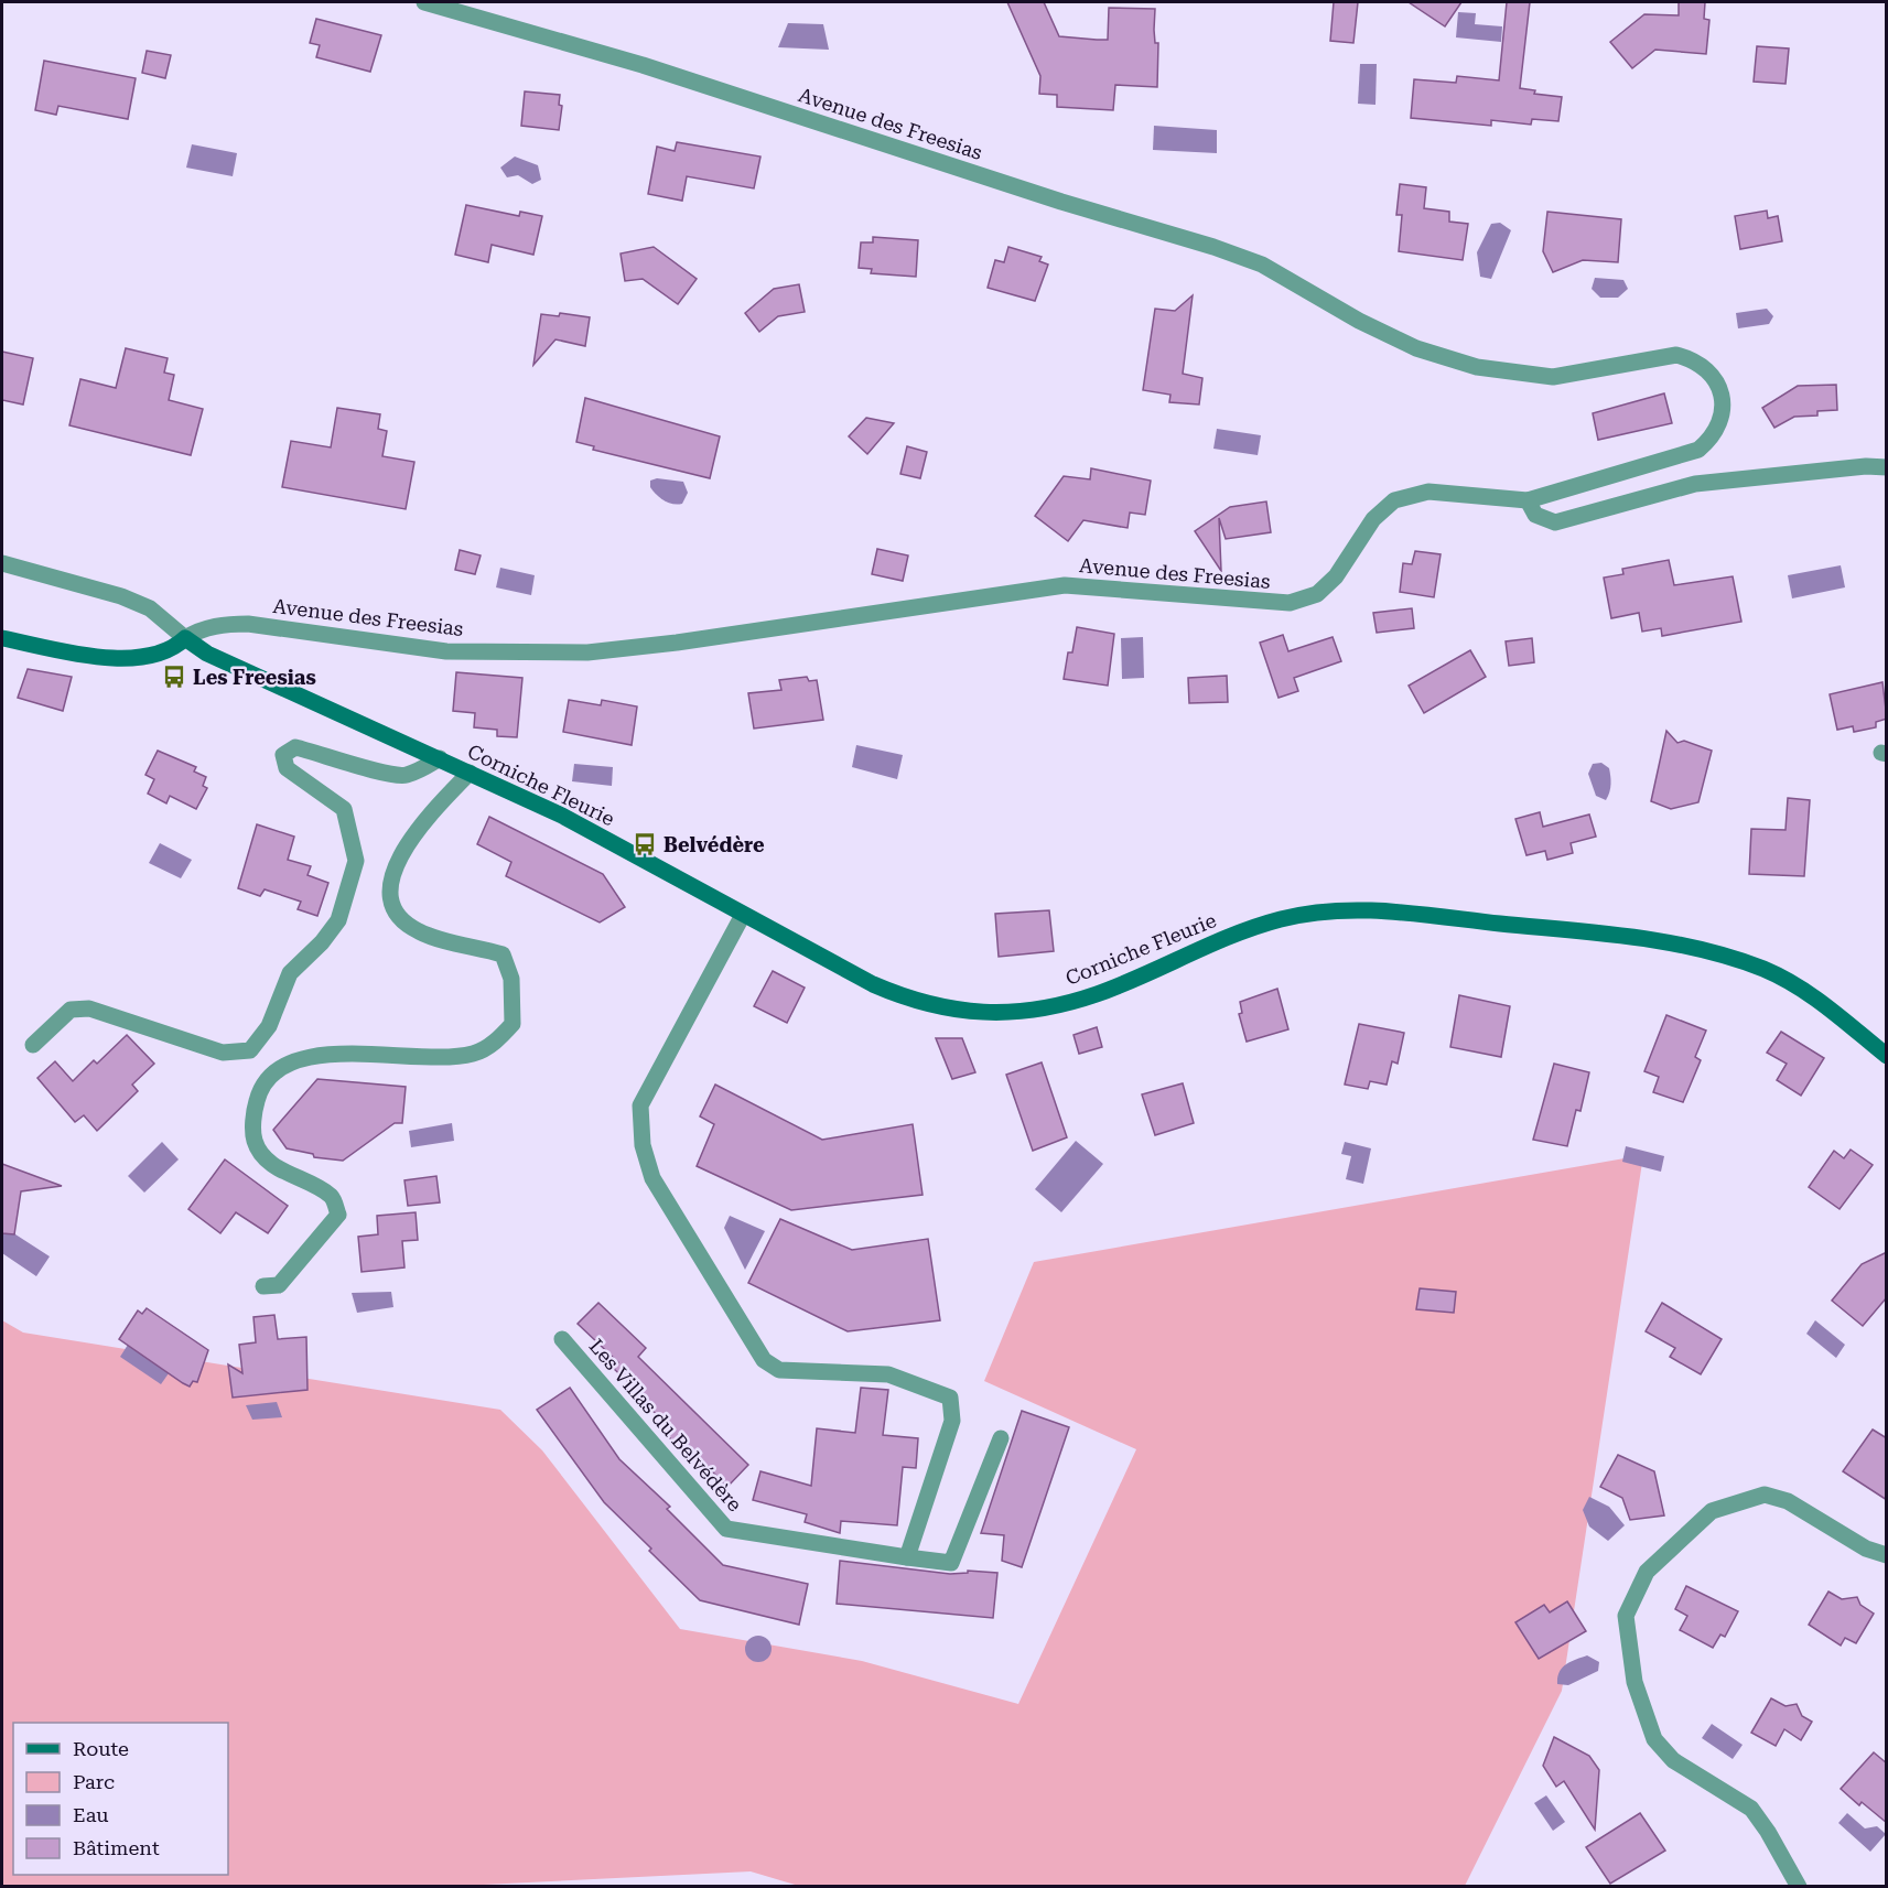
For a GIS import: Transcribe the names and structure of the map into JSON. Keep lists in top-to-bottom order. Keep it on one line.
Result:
{"streets":{"main road":["Corniche Fleurie"],"street":["Avenue des Freesias","Les Villas du Belvédère"]},"crossings":[["Avenue des Freesias","Corniche Fleurie"]],"places":{"bus stop":["Les Freesias","Belvédère"]},"legend":["Route","Parc","Eau","Bâtiment"]}
